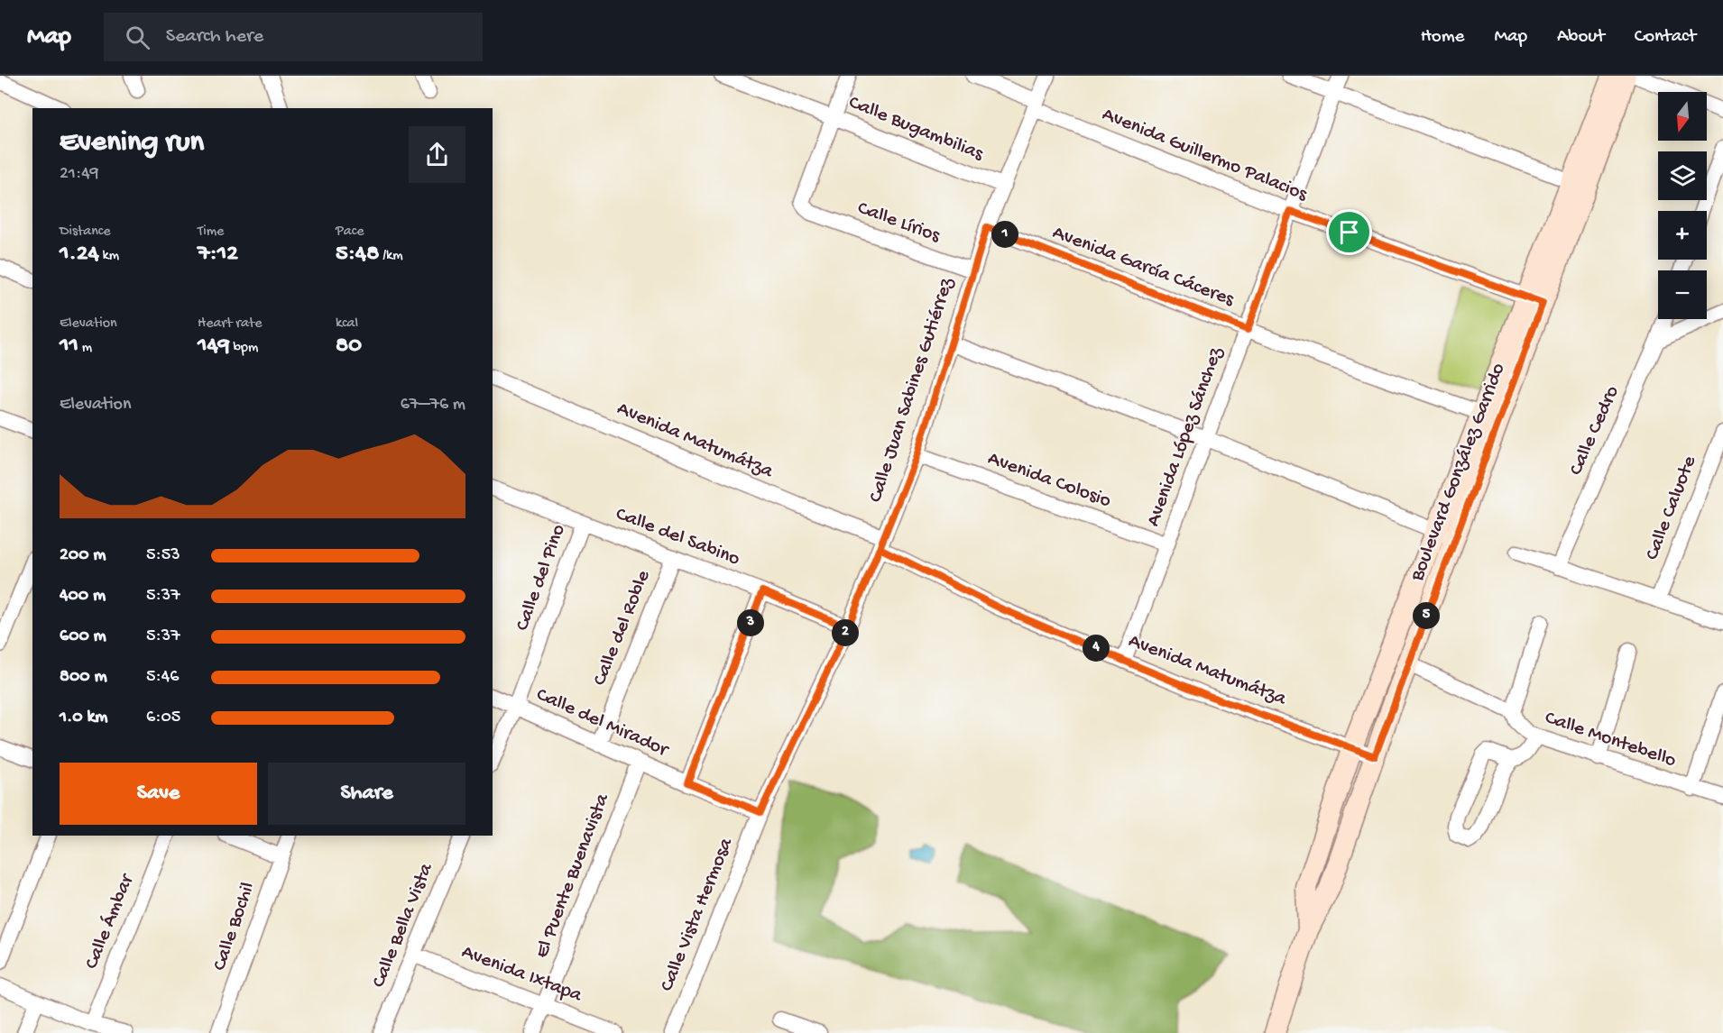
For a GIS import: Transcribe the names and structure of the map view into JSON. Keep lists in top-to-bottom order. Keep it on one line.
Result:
{"streets":{"street":["Calle Bugambilias","Avenida Guillermo Palacios","Calle Lírios","Avenida García Cáceres","Calle Juan Sabines Gutiérrez","Calle Cedro","Avenida López Sánchez","Avenida Matumátza","Boulevard González Garrido","Avenida Colosio","Calle Caluote","Calle del Sabino","Calle del Pino","Calle del Roble","Calle del Mirador","Calle Montebello","El Puente Buenavista","Calle Vista Hermosa","Calle Ámbar","Calle Bella Vista","Calle Bochil","Avenida Ixtapa"]},"crossings":[["Calle Bugambilias","Calle Lírios"],["Calle Bugambilias","Calle Juan Sabines Gutiérrez"],["Avenida Guillermo Palacios","Calle Juan Sabines Gutiérrez"],["Avenida Guillermo Palacios","Avenida López Sánchez"],["Avenida Guillermo Palacios","Boulevard González Garrido"],["Calle Lírios","Calle Juan Sabines Gutiérrez"],["Avenida García Cáceres","Calle Juan Sabines Gutiérrez"],["Avenida García Cáceres","Avenida López Sánchez"],["Avenida García Cáceres","Boulevard González Garrido"],["Calle Juan Sabines Gutiérrez","Avenida Matumátza"],["Calle Juan Sabines Gutiérrez","Avenida Colosio"],["Calle Juan Sabines Gutiérrez","Calle del Sabino"],["Calle Juan Sabines Gutiérrez","Calle del Mirador"],["Calle Juan Sabines Gutiérrez","Calle Vista Hermosa"],["Avenida López Sánchez","Avenida Matumátza"],["Avenida López Sánchez","Avenida Colosio"],["Avenida Matumátza","Boulevard González Garrido"],["Boulevard González Garrido","Calle Montebello"],["Calle del Sabino","Calle del Pino"],["Calle del Sabino","Calle del Roble"],["Calle del Pino","Calle del Mirador"],["Calle del Roble","Calle del Mirador"],["Calle del Mirador","El Puente Buenavista"],["Calle del Mirador","Calle Vista Hermosa"],["El Puente Buenavista","Avenida Ixtapa"],["Calle Bella Vista","Avenida Ixtapa"]],"north":"bottom","page":{"header":"Map","search":"Search here","nav":["Home","Map","About","Contact"],"map_buttons":["+","−"],"heading":["Evening run","21:49"],"stats":[["Distance","1.24 km"],["Time","7:12"],["Pace","5:48 /km"],["Elevation","11 m"],["Heart rate","149 bpm"],["kcal","80"]],"pins":["1","5","3","2","4"],"chart":["Elevation","67–76 m"],"list":[{"name":"200 m","note":"5:53"},{"name":"400 m","note":"5:37"},{"name":"600 m","note":"5:37"},{"name":"800 m","note":"5:46"},{"name":"1.0 km","note":"6:05"}],"buttons":["Save","Share"]}}
